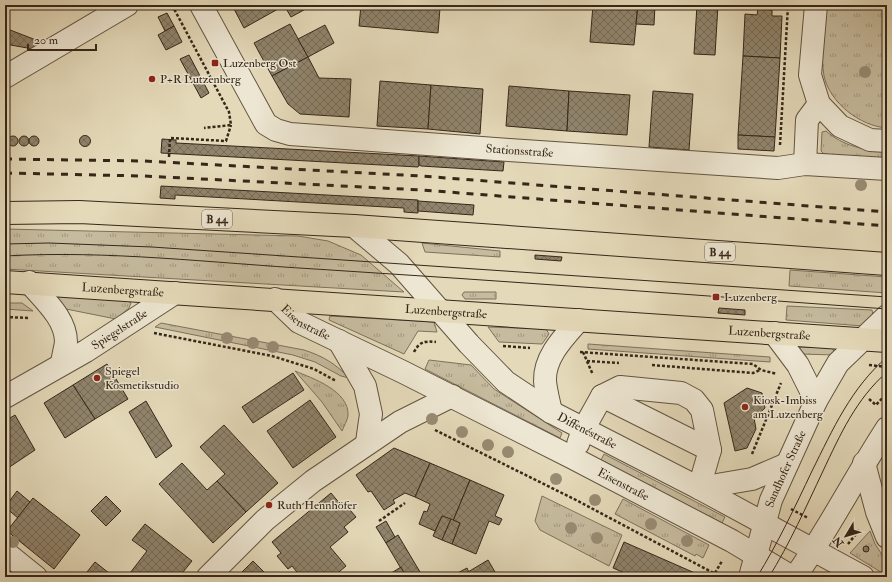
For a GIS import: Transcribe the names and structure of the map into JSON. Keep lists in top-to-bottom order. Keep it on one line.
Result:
{"streets":{"main road":["B 44","Luzenbergstraße"],"street":["Stationsstraße","Eisenstraße","Spiegelstraße","Diffenéstraße","Sandhofer Straße"]},"crossings":[["B 44","Diffenéstraße"],["Luzenbergstraße","Eisenstraße"],["Luzenbergstraße","Spiegelstraße"],["Luzenbergstraße","Diffenéstraße"],["Luzenbergstraße","Sandhofer Straße"],["Eisenstraße","Sandhofer Straße"],["Diffenéstraße","Sandhofer Straße"]],"places":{"transit":["Luzenberg Ost","Luzenberg"],"other":["P+R Lutzenberg","Spiegel Kosmetikstudio","Kiosk-Imbiss am Luzenberg","Ruth Hennhöfer"]},"scale_bar":"20 m","north":"bottom left"}
